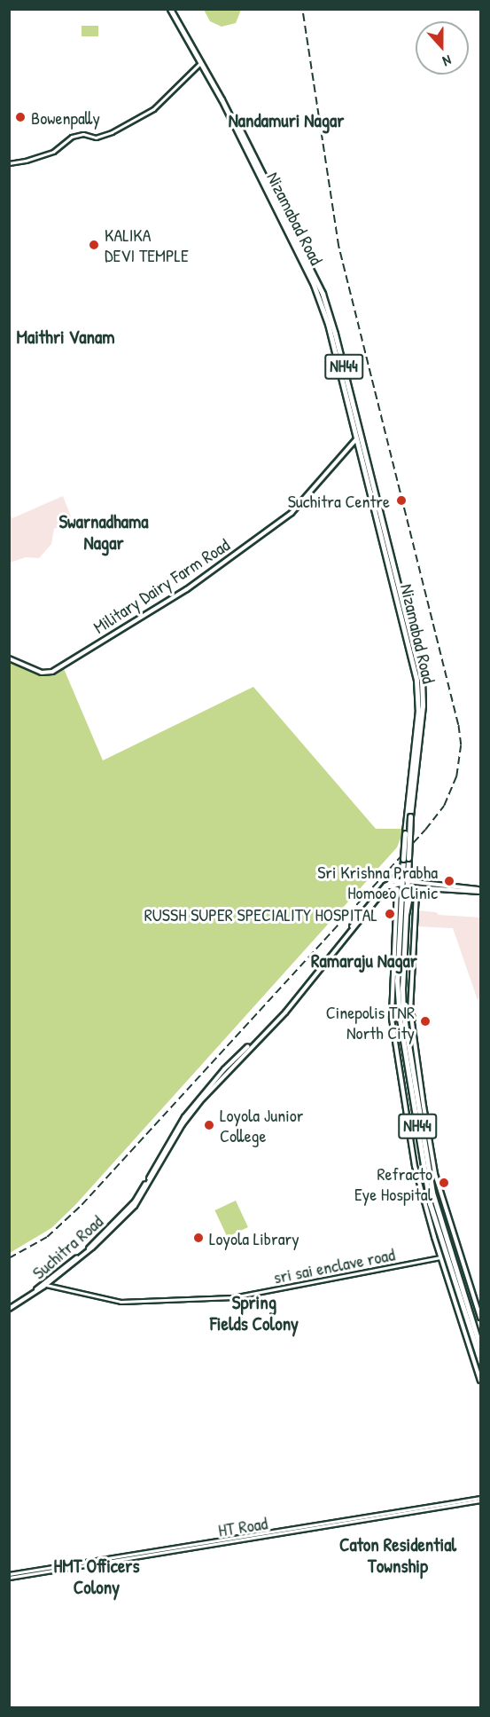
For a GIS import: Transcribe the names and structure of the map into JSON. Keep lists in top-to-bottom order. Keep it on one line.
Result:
{"streets":{"highway":["Nizamabad Road","NH44"],"main road":["Military Dairy Farm Road","Suchitra Road"],"street":["sri sai enclave road","HT Road"]},"crossings":[["Nizamabad Road","Military Dairy Farm Road"],["Suchitra Road","sri sai enclave road"]],"districts":["Nandamuri Nagar","Maithri Vanam","Swarnadhama Nagar","Ramaraju Nagar","Spring Fields Colony","Caton Residential Township","HMT Officers Colony"],"places":["Bowenpally","KALIKA DEVI TEMPLE","Suchitra Centre","Sri Krishna Prabha Homoeo Clinic","RUSSH SUPER SPECIALITY HOSPITAL","Cinepolis TNR North City","Loyola Junior College","Refracto Eye Hospital","Loyola Library"],"north":"bottom"}
